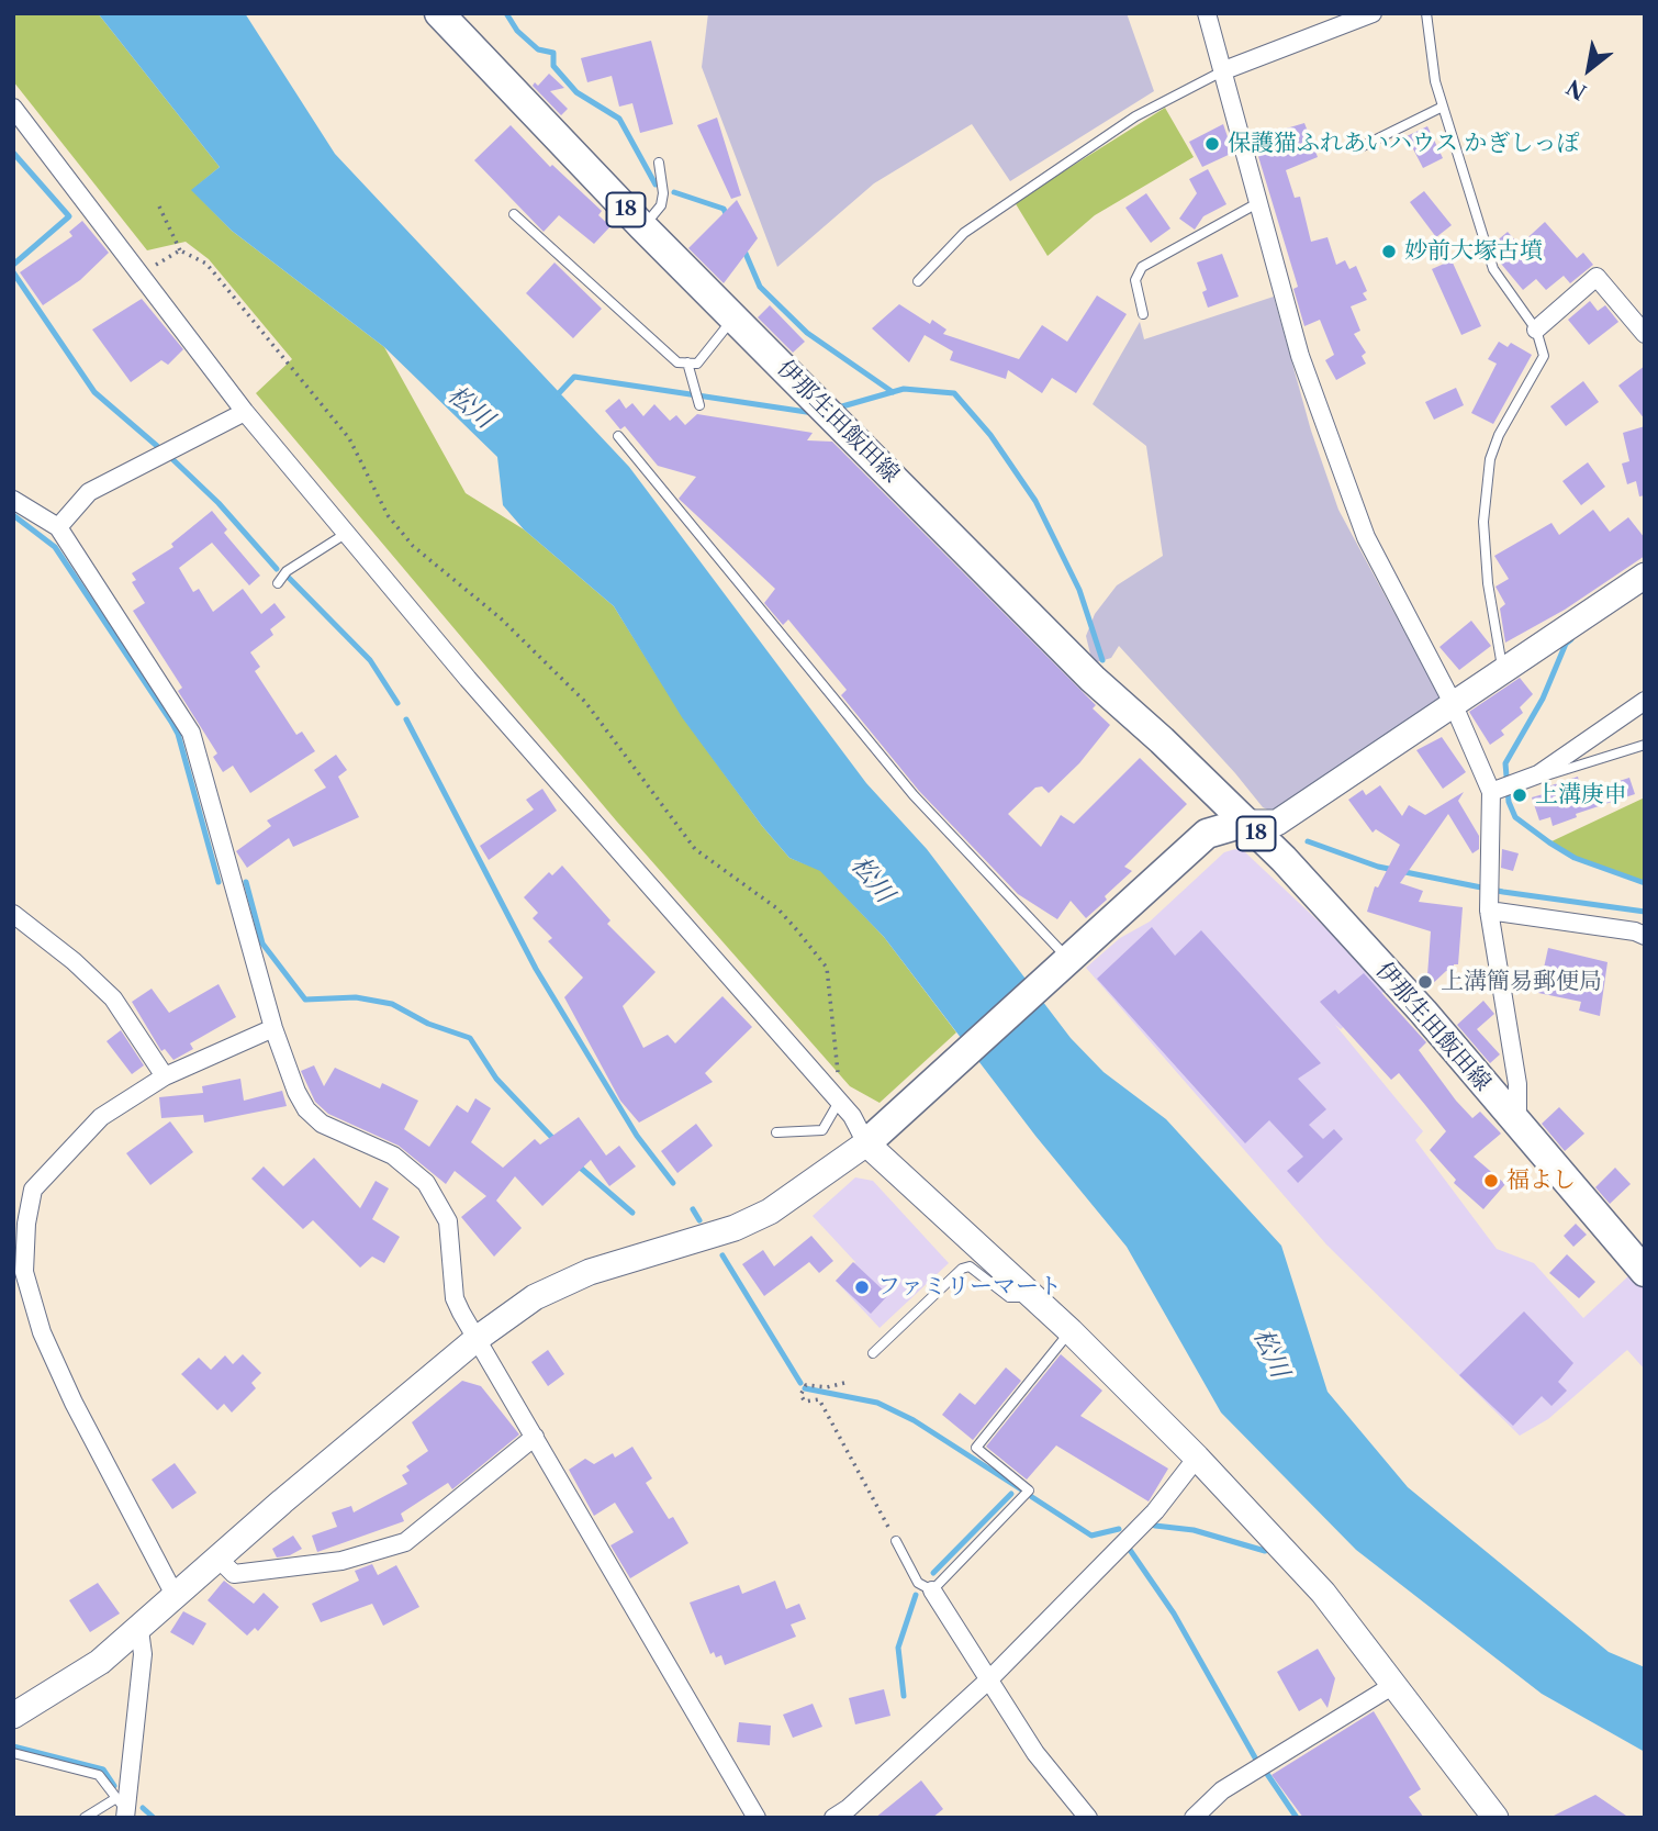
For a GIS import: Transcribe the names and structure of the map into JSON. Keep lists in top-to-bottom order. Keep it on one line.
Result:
{"streets":{"main road":["18","伊那生田飯田線"]},"crossings":[["18","伊那生田飯田線"]],"water":["松川"],"places":["保護猫ふれあいハウス かぎしっぽ","妙前大塚古墳","上溝庚申","上溝簡易郵便局","福よし","ファミリーマート"],"north":"bottom left"}
